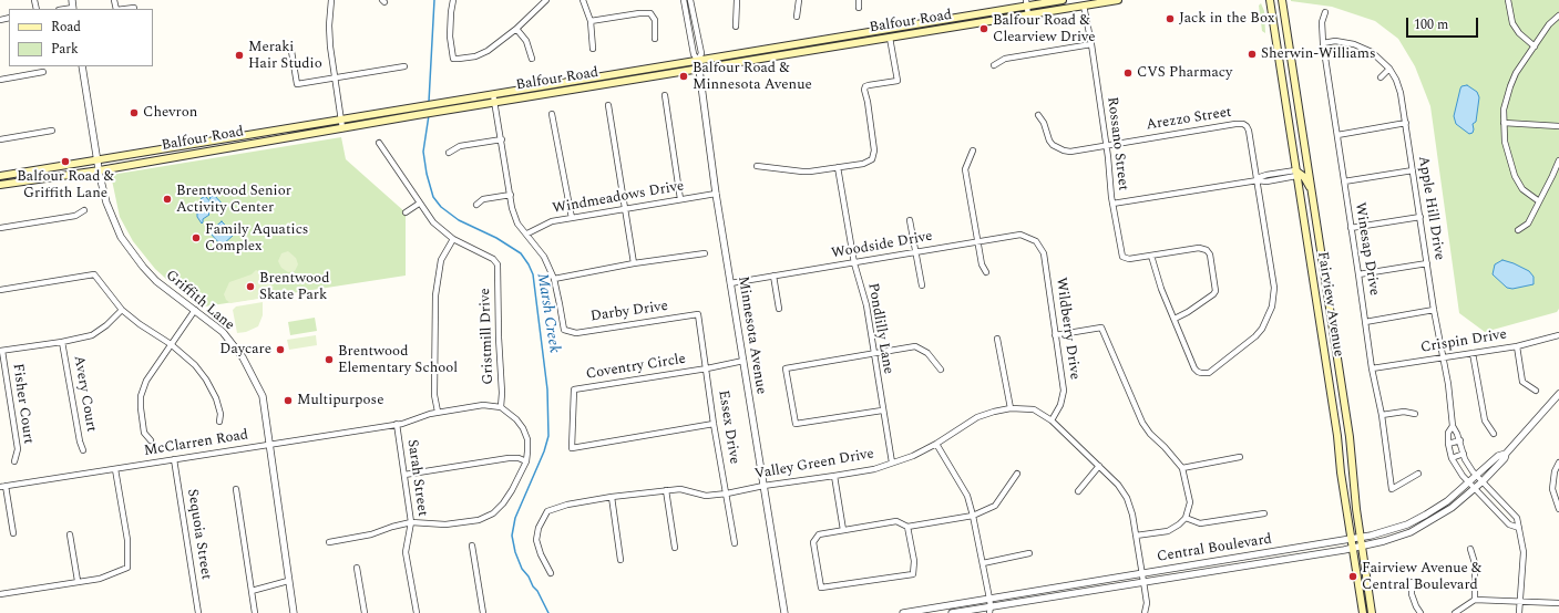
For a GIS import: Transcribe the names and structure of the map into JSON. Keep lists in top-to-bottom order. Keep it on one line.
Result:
{"streets":{"main road":["Balfour Road","Fairview Avenue"],"street":["Arezzo Street","Rossano Street","Windmeadows Drive","Apple Hill Drive","Woodside Drive","Winesap Drive","Griffith Lane","Darby Drive","Pondlilly Lane","Wildberry Drive","Minnesota Avenue","Gristmill Drive","Crispin Drive","Coventry Circle","Avery Court","Fisher Court","Essex Drive","McClarren Road","Valley Green Drive","Sarah Street","Sequoia Street","Central Boulevard"]},"crossings":[["Balfour Road","Rossano Street"],["Balfour Road","Griffith Lane"],["Balfour Road","Minnesota Avenue"],["Arezzo Street","Rossano Street"],["Windmeadows Drive","Minnesota Avenue"],["Apple Hill Drive","Winesap Drive"],["Apple Hill Drive","Crispin Drive"],["Apple Hill Drive","Central Boulevard"],["Woodside Drive","Pondlilly Lane"],["Woodside Drive","Wildberry Drive"],["Woodside Drive","Minnesota Avenue"],["Winesap Drive","Crispin Drive"],["Griffith Lane","McClarren Road"],["Fairview Avenue","Central Boulevard"],["Darby Drive","Essex Drive"],["Pondlilly Lane","Valley Green Drive"],["Wildberry Drive","Valley Green Drive"],["Minnesota Avenue","Coventry Circle"],["Minnesota Avenue","Valley Green Drive"],["Gristmill Drive","McClarren Road"],["Coventry Circle","Essex Drive"],["Essex Drive","Valley Green Drive"],["McClarren Road","Sarah Street"],["McClarren Road","Sequoia Street"],["Valley Green Drive","Central Boulevard"]],"water":["Marsh Creek"],"places":["Jack in the Box","Balfour Road & Clearview Drive","Sherwin-Williams","Meraki Hair Studio","CVS Pharmacy","Balfour Road & Minnesota Avenue","Chevron","Balfour Road & Griffith Lane","Brentwood Senior Activity Center","Family Aquatics Complex","Brentwood Skate Park","Daycare","Brentwood Elementary School","Multipurpose","Fairview Avenue & Central Boulevard"],"legend":["Road","Park"],"scale_bar":"100 m"}
